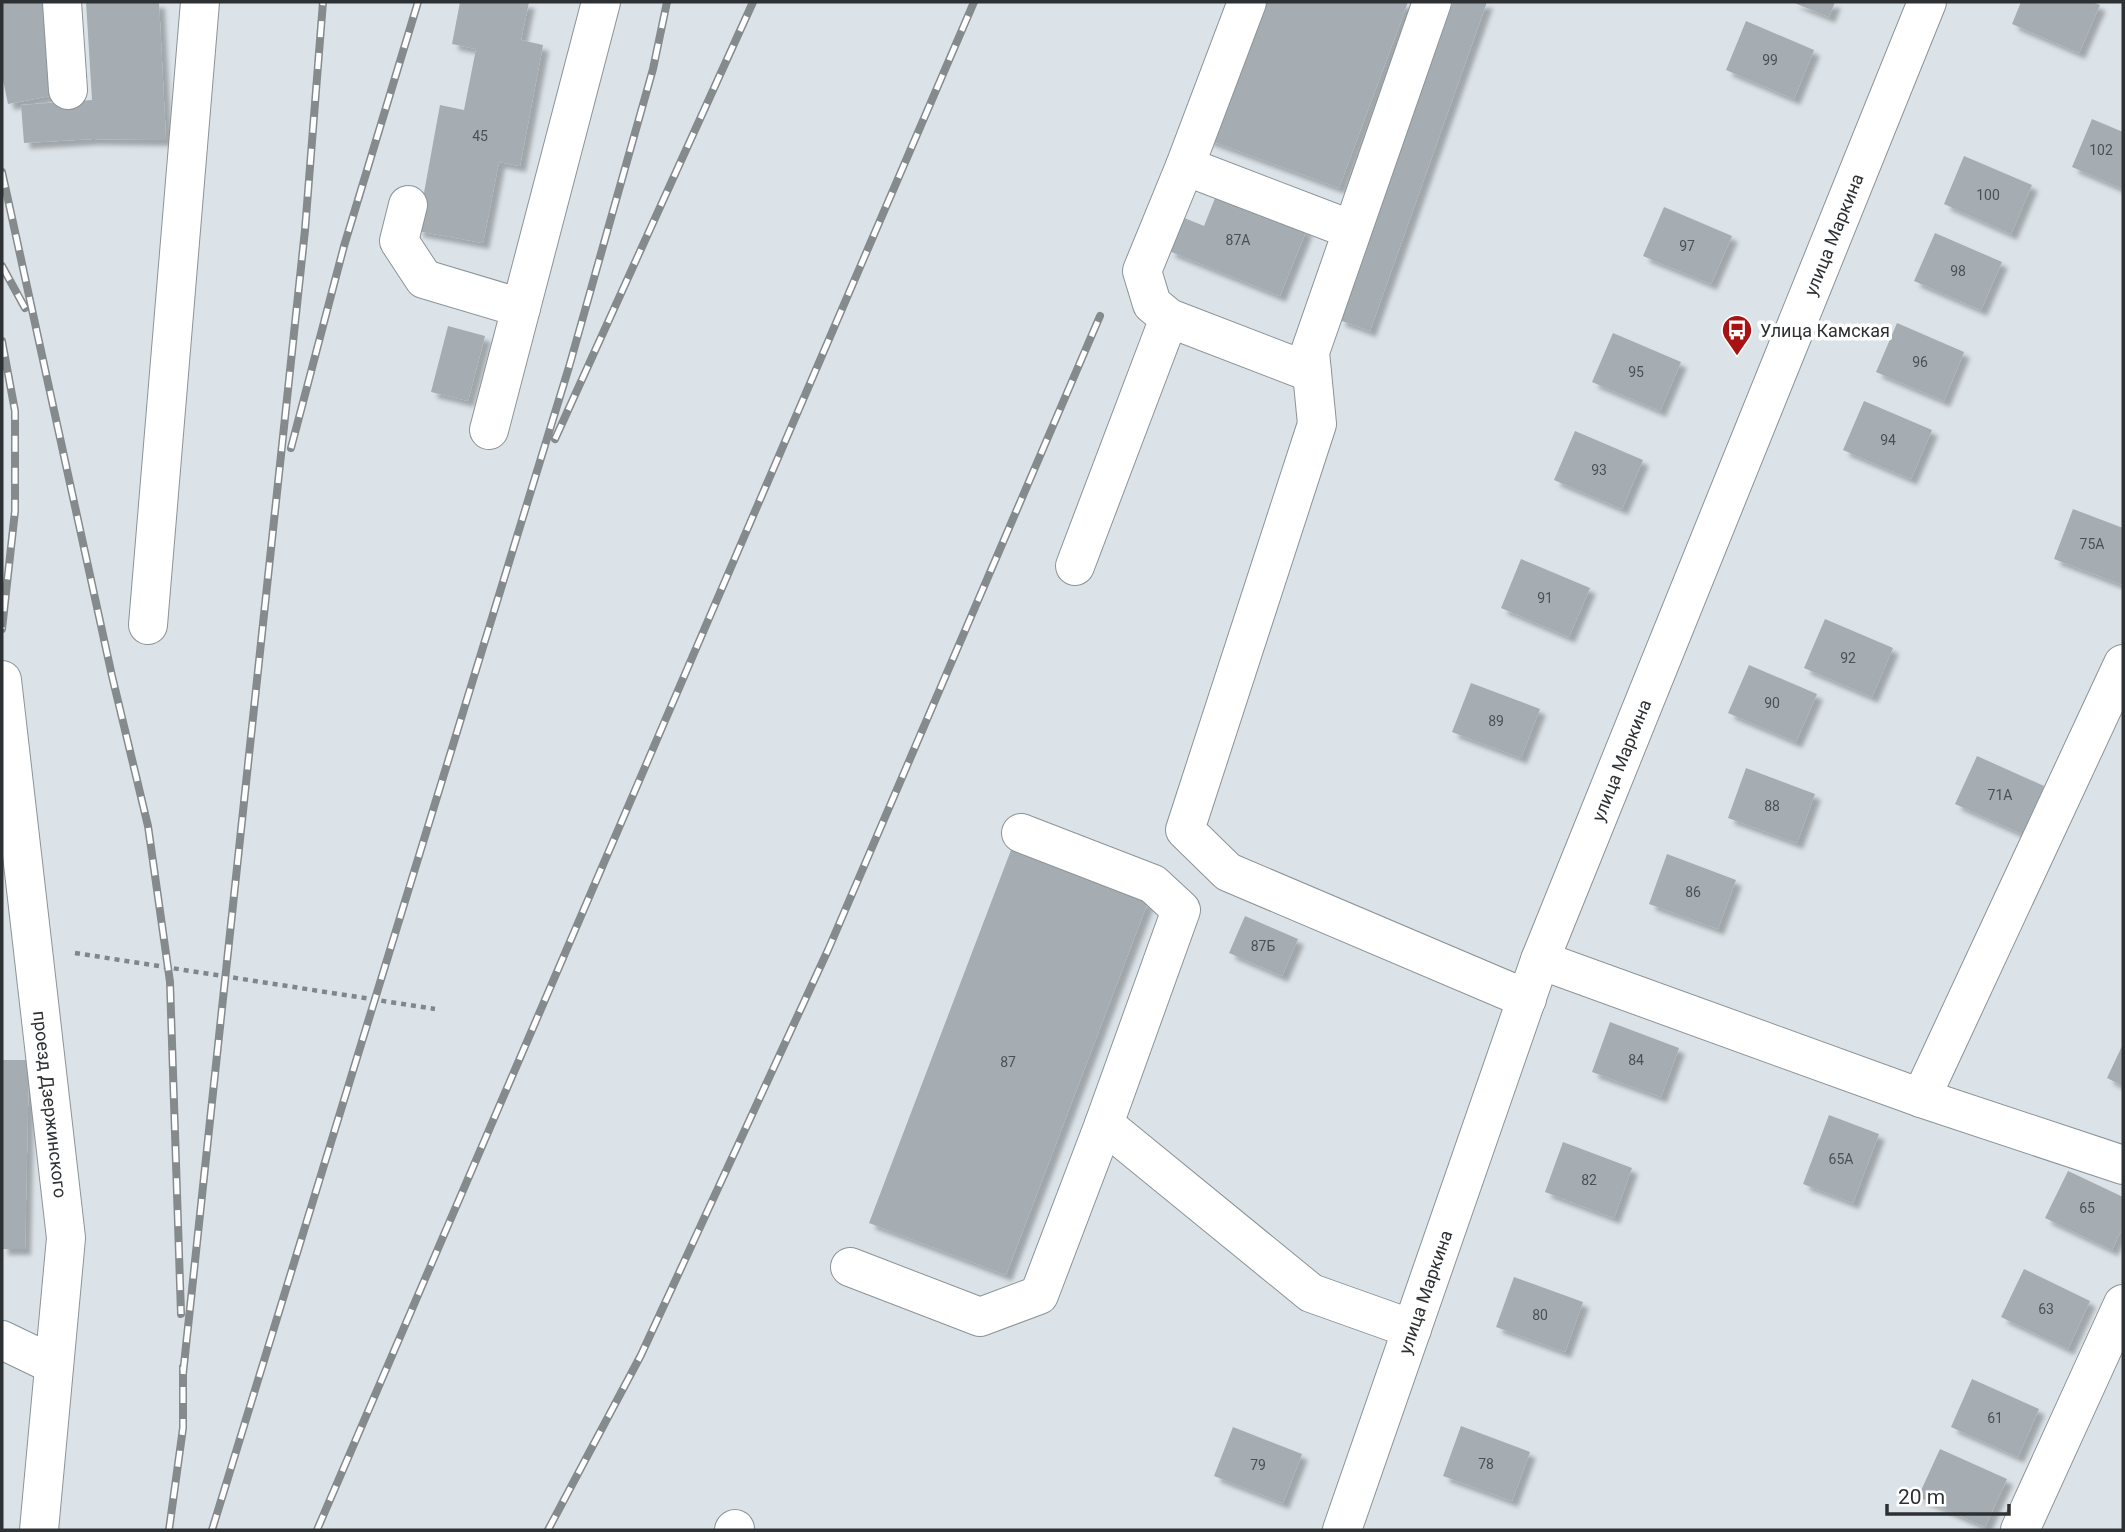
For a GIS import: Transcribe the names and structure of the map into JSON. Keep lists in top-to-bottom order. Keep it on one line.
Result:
{"streets":{"street":["улица Маркина","проезд Дзержинского"]},"places":{"bus stop":["Улица Камская"]},"house_numbers":["99","45","102","100","87А","97","98","96","95","94","93","75А","91","92","90","89","71А","88","86","87Б","84","87","65А","82","65","63","80","61","78","79"],"scale_bar":"20 m"}
